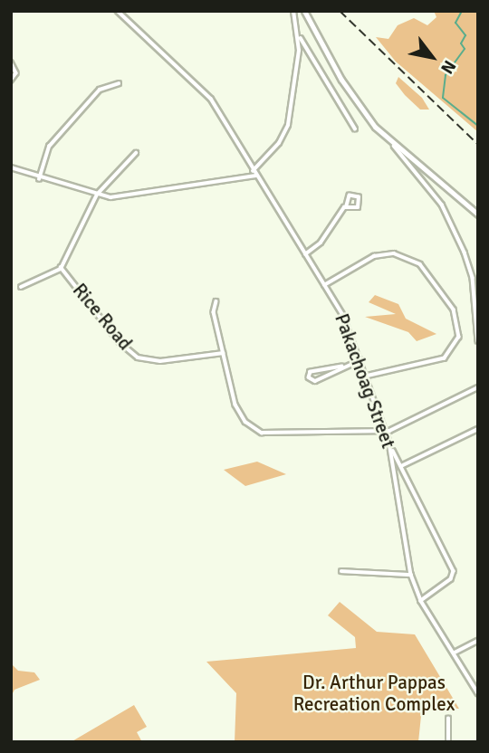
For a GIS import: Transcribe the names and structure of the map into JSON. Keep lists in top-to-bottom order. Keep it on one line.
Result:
{"streets":{"street":["Rice Road","Pakachoag Street"]},"parks":["Dr. Arthur Pappas Recreation Complex"],"north":"bottom right"}
